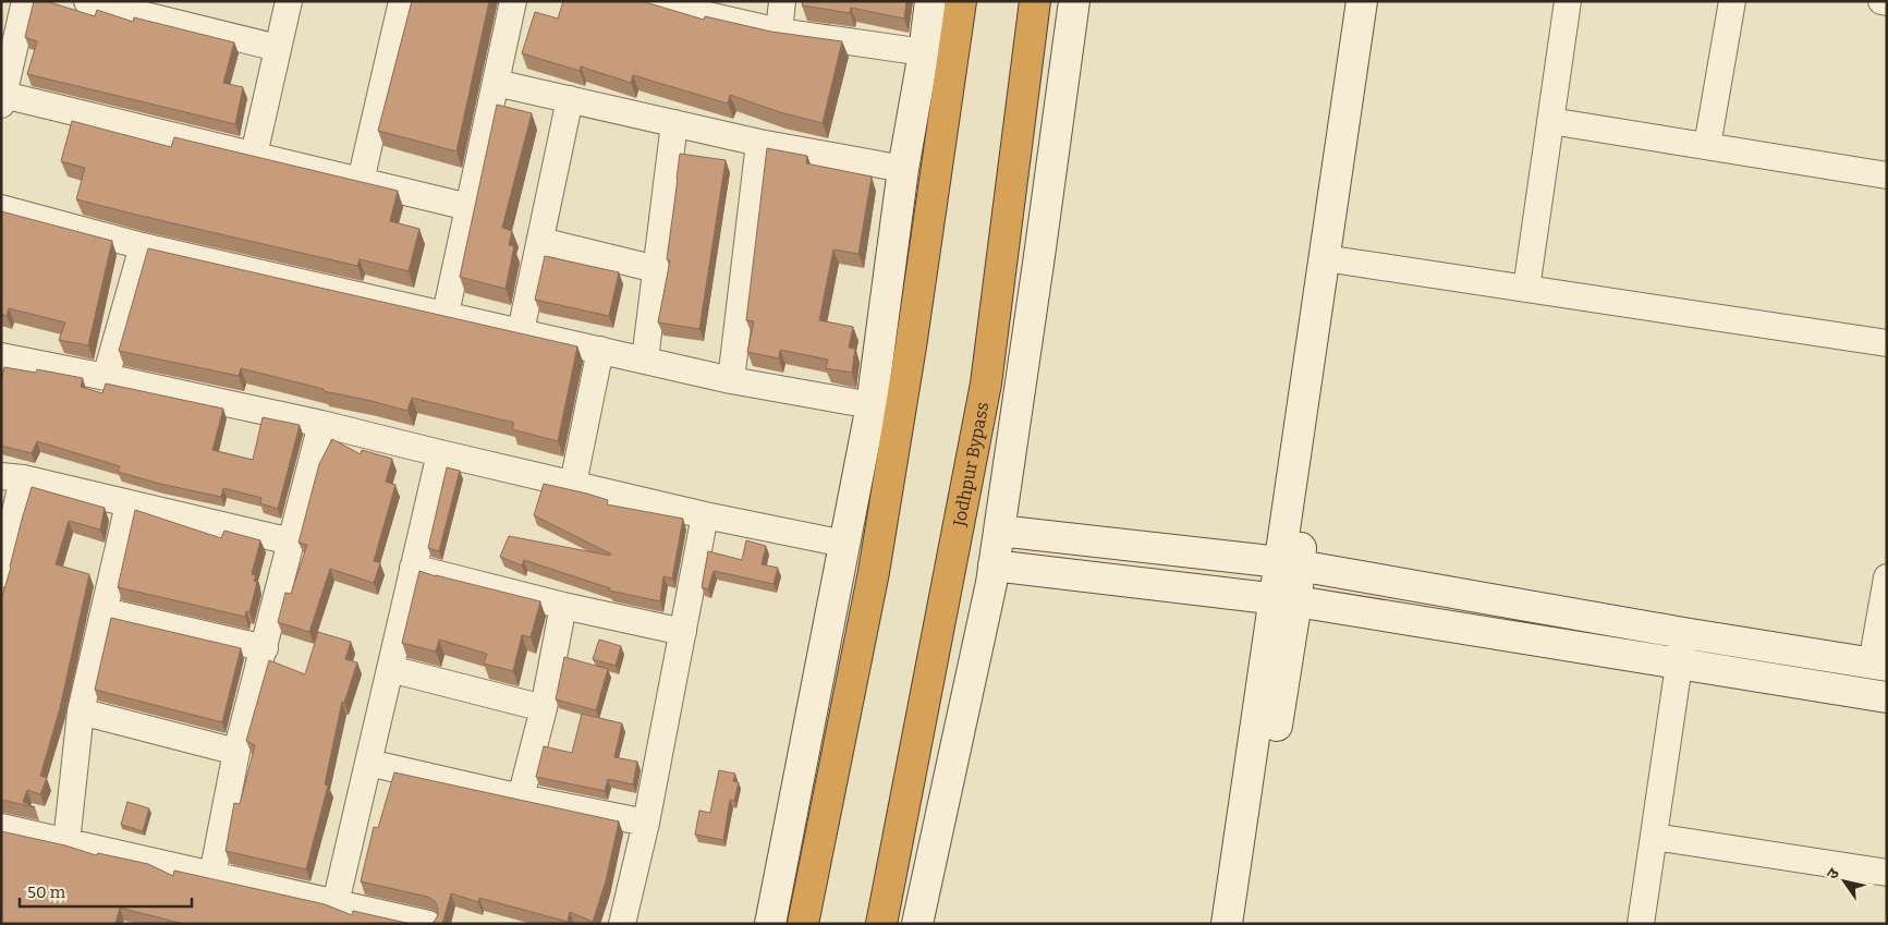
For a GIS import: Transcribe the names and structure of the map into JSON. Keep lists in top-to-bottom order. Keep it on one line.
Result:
{"streets":{"highway":["Jodhpur Bypass"]},"scale_bar":"50 m","north":"top left"}
